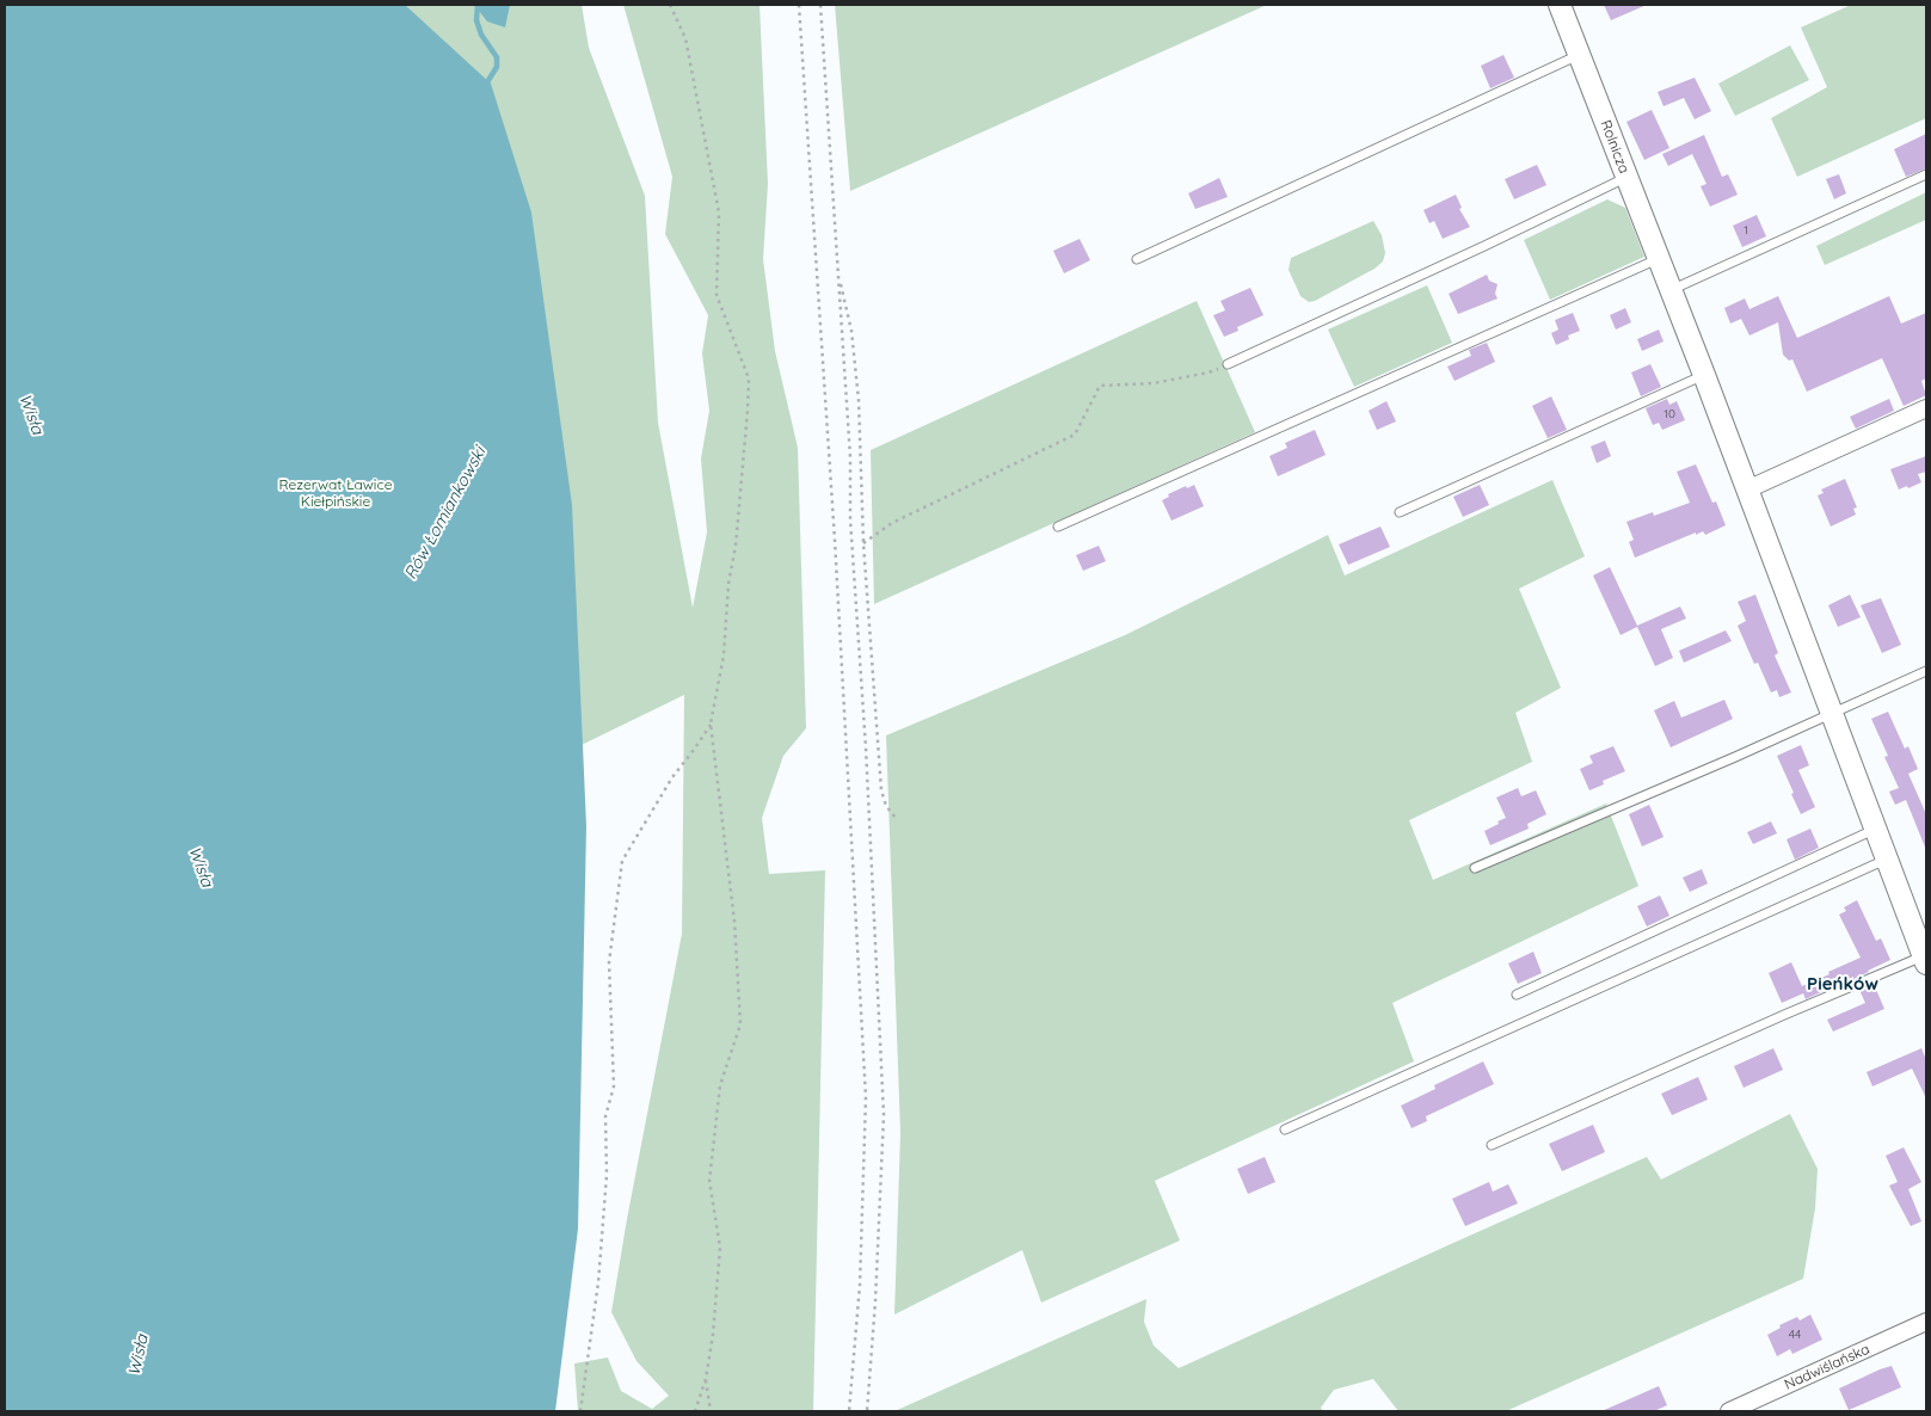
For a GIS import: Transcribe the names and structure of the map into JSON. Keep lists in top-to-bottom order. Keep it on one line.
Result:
{"streets":{"street":["Rolnicza","Nadwiślańska"]},"districts":["Pieńków"],"water":["Wisła","Rów Łomiankowski"],"parks":["Rezerwat Ławice Kiełpińskie"],"house_numbers":["1","10","44"]}
